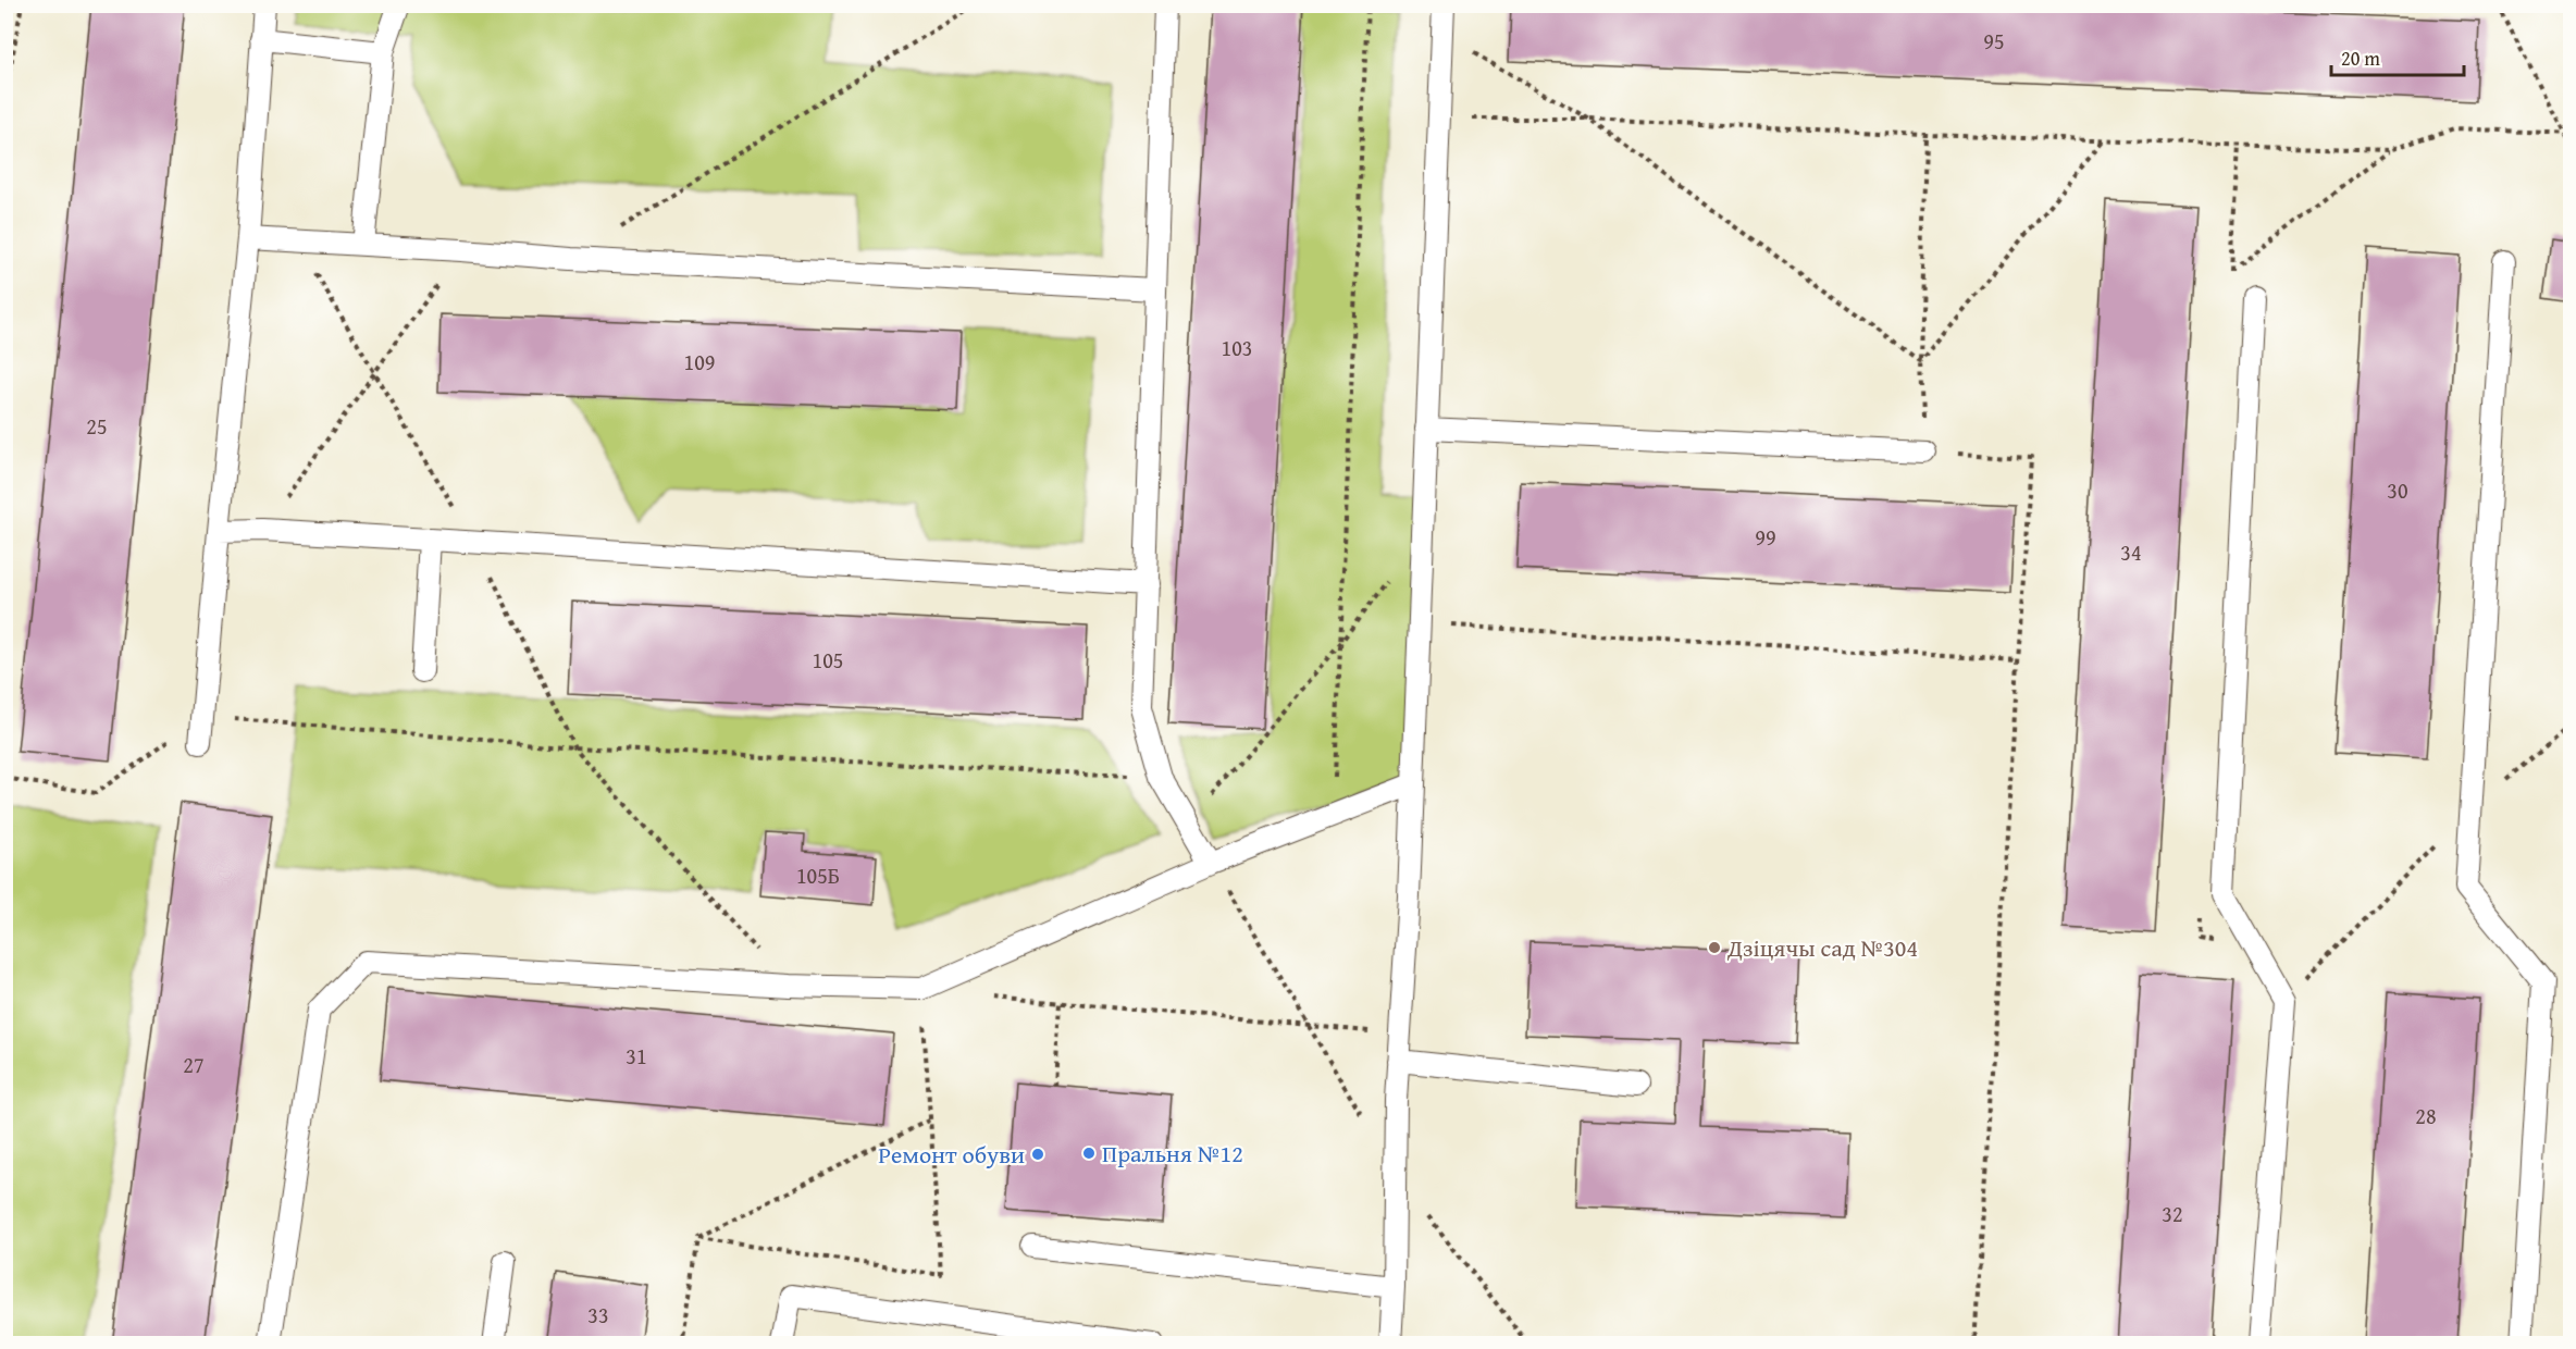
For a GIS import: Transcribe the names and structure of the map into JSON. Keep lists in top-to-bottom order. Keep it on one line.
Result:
{"places":["Дзіцячы сад №304","Пральня №12","Ремонт обуви"],"house_numbers":["95","103","109","25","30","99","34","105","105Б","31","27","28","32","33"],"scale_bar":"20 m"}
